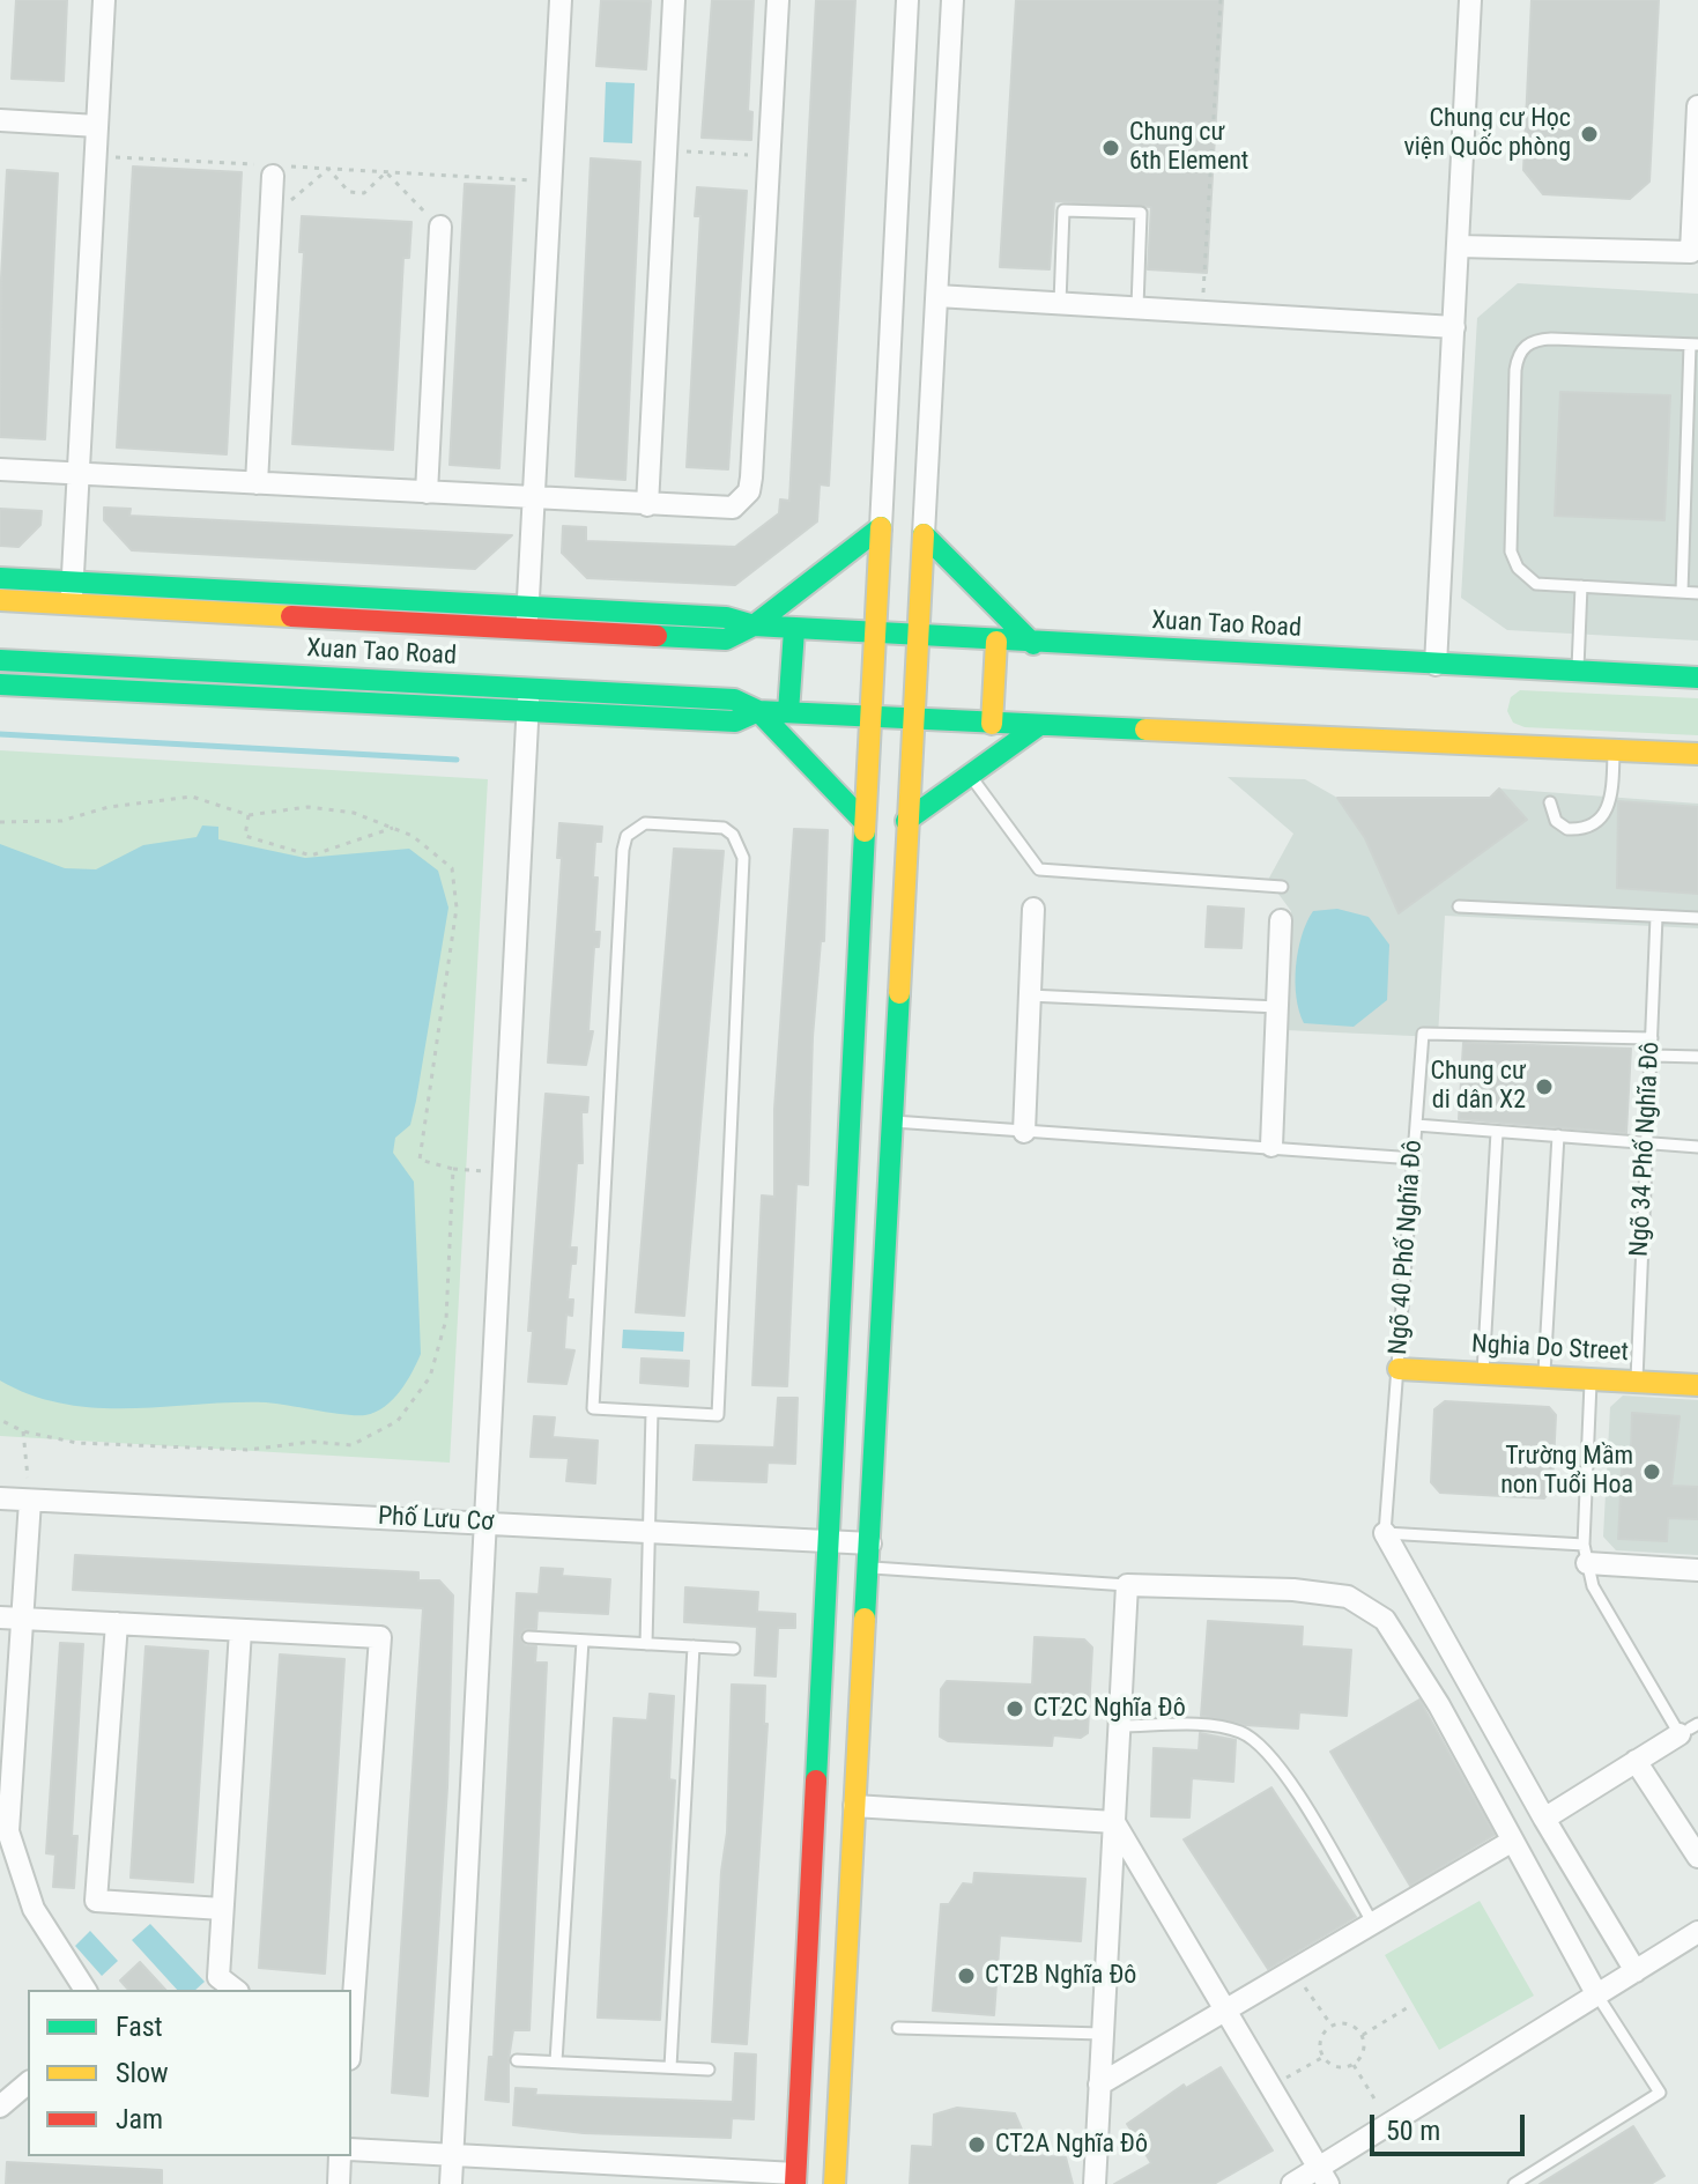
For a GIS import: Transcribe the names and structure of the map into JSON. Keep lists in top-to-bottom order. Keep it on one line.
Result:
{"streets":{"main road":["Xuan Tao Road","Nghia Do Street"],"street":["Phố Lưu Cơ"],"lane":["Ngõ 34 Phố Nghĩa Đô","Ngõ 40 Phố Nghĩa Đô"]},"crossings":[["Ngõ 34 Phố Nghĩa Đô","Ngõ 40 Phố Nghĩa Đô"],["Ngõ 34 Phố Nghĩa Đô","Nghia Do Street"],["Ngõ 40 Phố Nghĩa Đô","Nghia Do Street"]],"places":["Chung cư Học viện Quốc phòng","Chung cư 6th Element","Chung cư di dân X2","Trường Mầm non Tuổi Hoa","CT2C Nghĩa Đô","CT2B Nghĩa Đô","CT2A Nghĩa Đô"],"legend":["Fast","Slow","Jam"],"scale_bar":"50 m"}
